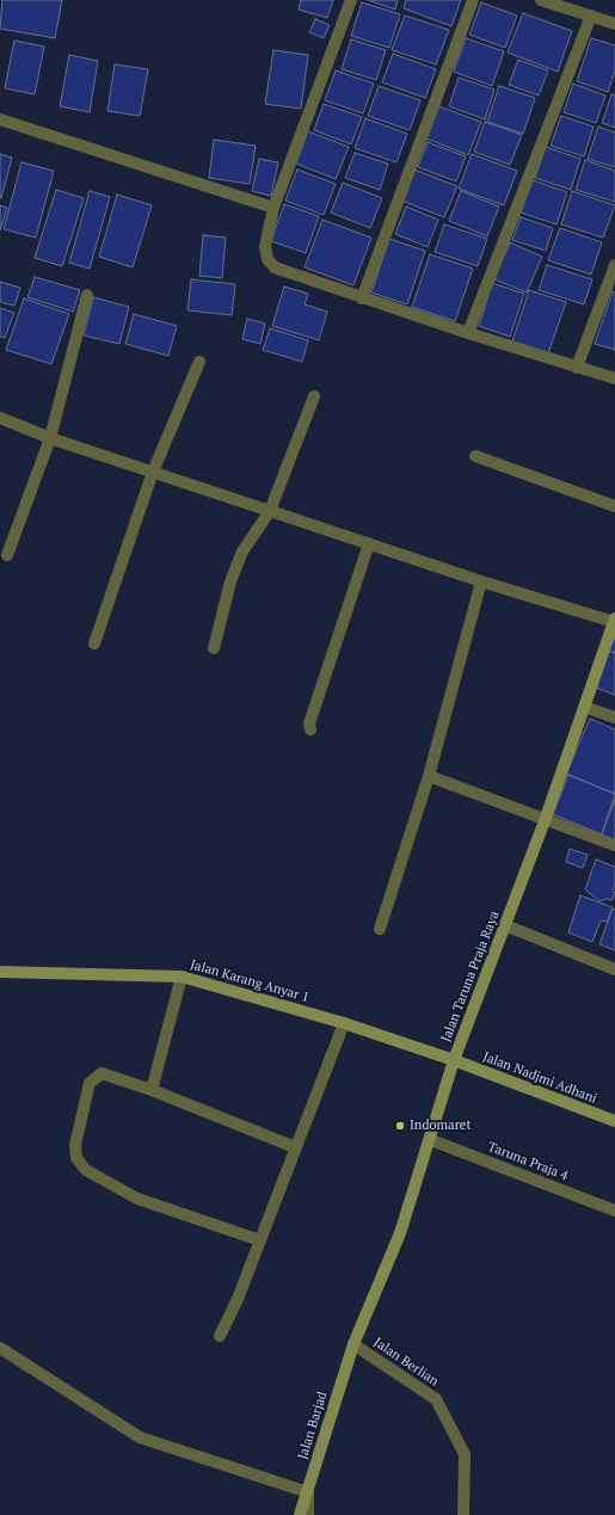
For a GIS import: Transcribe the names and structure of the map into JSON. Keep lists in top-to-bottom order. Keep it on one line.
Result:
{"streets":{"main road":["Jalan Taruna Praja Raya","Jalan Karang Anyar 1","Jalan Nadjmi Adhani","Jalan Barjad"],"street":["Taruna Praja 4","Jalan Berlian"]},"crossings":[["Jalan Taruna Praja Raya","Jalan Karang Anyar 1"],["Jalan Taruna Praja Raya","Jalan Nadjmi Adhani"],["Jalan Taruna Praja Raya","Taruna Praja 4"],["Jalan Taruna Praja Raya","Jalan Berlian"],["Jalan Taruna Praja Raya","Jalan Barjad"],["Jalan Karang Anyar 1","Jalan Nadjmi Adhani"],["Jalan Berlian","Jalan Barjad"]],"places":["Indomaret"]}
